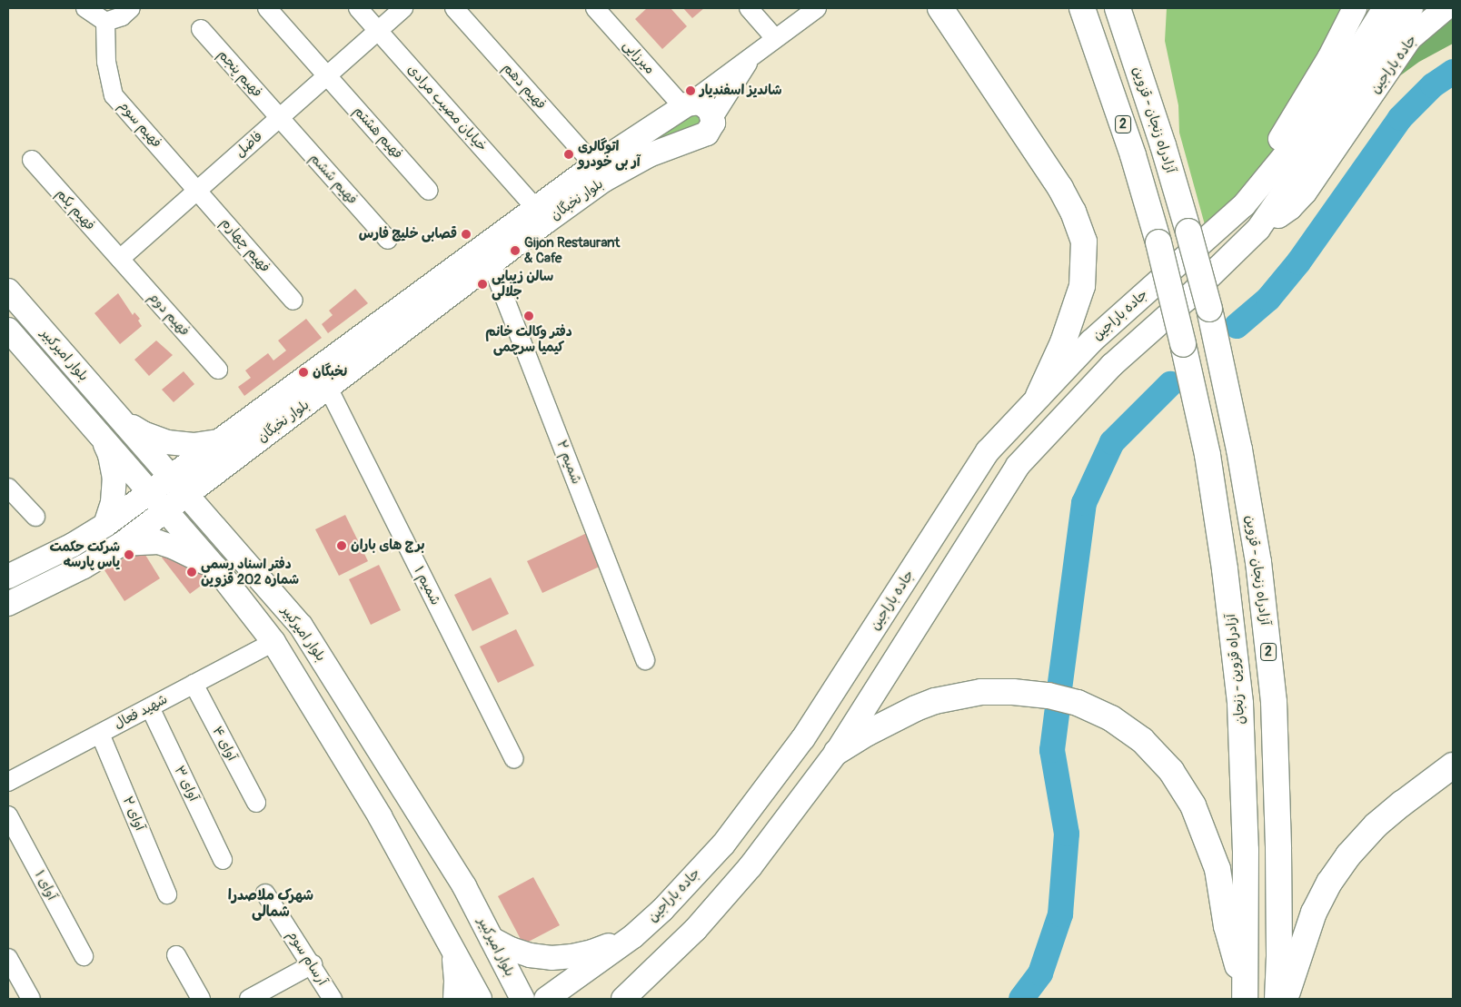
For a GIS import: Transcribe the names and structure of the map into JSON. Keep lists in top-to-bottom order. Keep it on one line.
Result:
{"streets":{"highway":["آزادراه زنجان - قزوین","2","آزادراه قزوین - زنجان"],"main road":["جاده باراجین","بلوار نخبگان","بلوار امیرکبیر"],"street":["میرزایی","فهیم پنجم","فهیم دهم","خیابان مصیب مرادی","فهیم سوم","فهیم هشتم","فاضل","فهیم ششم","فهیم یکم","فهیم چهارم","فهیم دوم","شمیم ۲","شمیم ۱","شهید فعال","آوای ۴","آوای ۳","آوای ۲","آوای ۱","آرسام سوم"]},"crossings":[["میرزایی","بلوار نخبگان"],["فهیم پنجم","فاضل"],["فهیم پنجم","فهیم ششم"],["فهیم دهم","بلوار نخبگان"],["خیابان مصیب مرادی","فاضل"],["خیابان مصیب مرادی","بلوار نخبگان"],["فهیم سوم","فاضل"],["فهیم سوم","فهیم چهارم"],["فهیم هشتم","فاضل"],["فاضل","فهیم ششم"],["فاضل","فهیم یکم"],["فاضل","فهیم چهارم"],["فاضل","فهیم دوم"],["بلوار نخبگان","بلوار امیرکبیر"],["بلوار نخبگان","شمیم ۲"],["بلوار نخبگان","شمیم ۱"],["فهیم یکم","فهیم دوم"],["بلوار امیرکبیر","شهید فعال"],["شهید فعال","آوای ۴"],["شهید فعال","آوای ۳"],["شهید فعال","آوای ۲"]],"districts":["شهرک ملاصدرا شمالی"],"places":["شاندیز اسفندیار","اتوگالری آر بی خودرو","قصابی خلیج فارس","Gijon Restaurant & Cafe","سالن زیبایی جلالی","دفتر وکالت خانم کیمیا سرچمی","نخبگان","برج های باران","شرکت حکمت یاس پارسه","دفتر اسناد رسمی شماره 202 قزوین"]}
